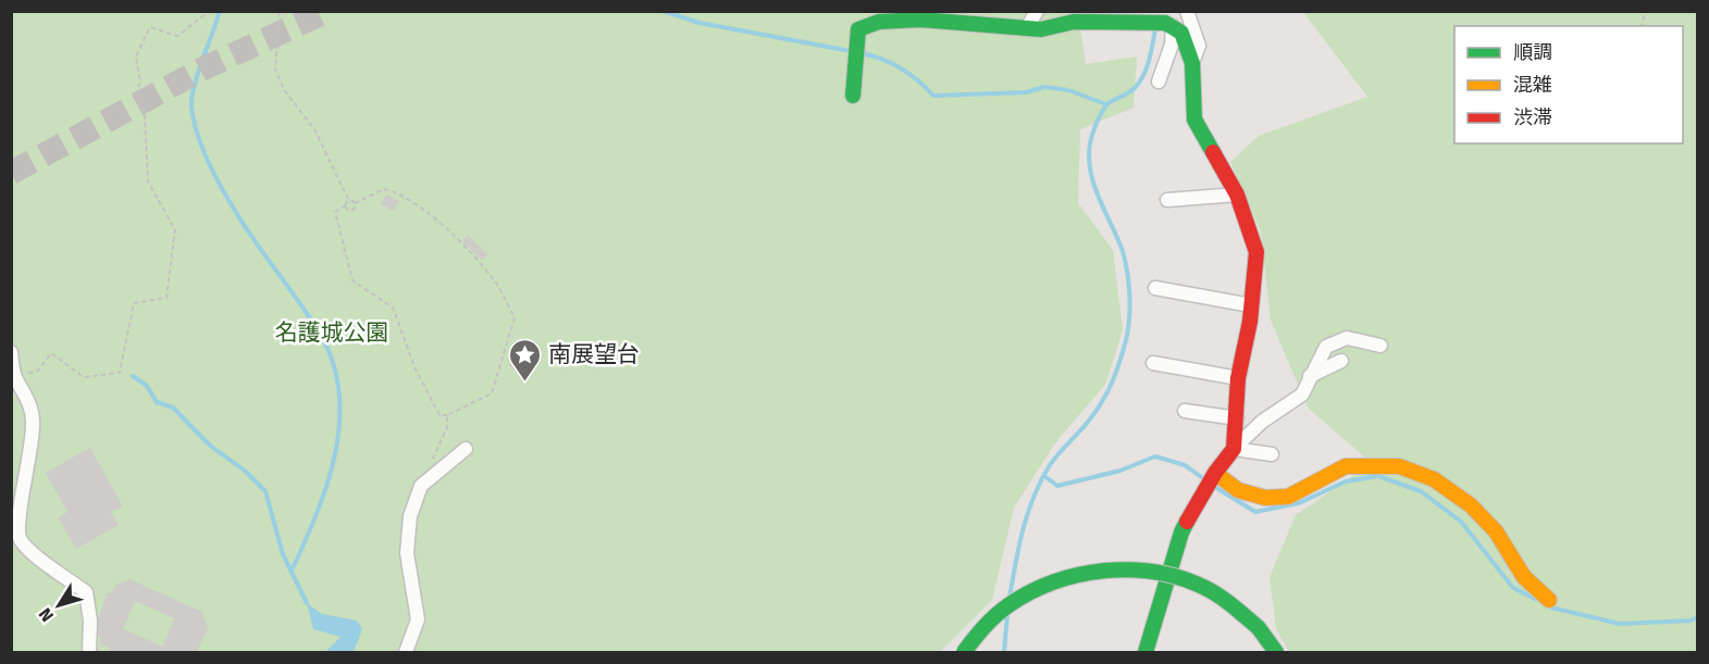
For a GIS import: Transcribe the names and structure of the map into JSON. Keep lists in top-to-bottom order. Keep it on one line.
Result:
{"parks":["名護城公園"],"places":{"place":["南展望台"]},"legend":["順調","混雑","渋滞"],"north":"bottom left"}
